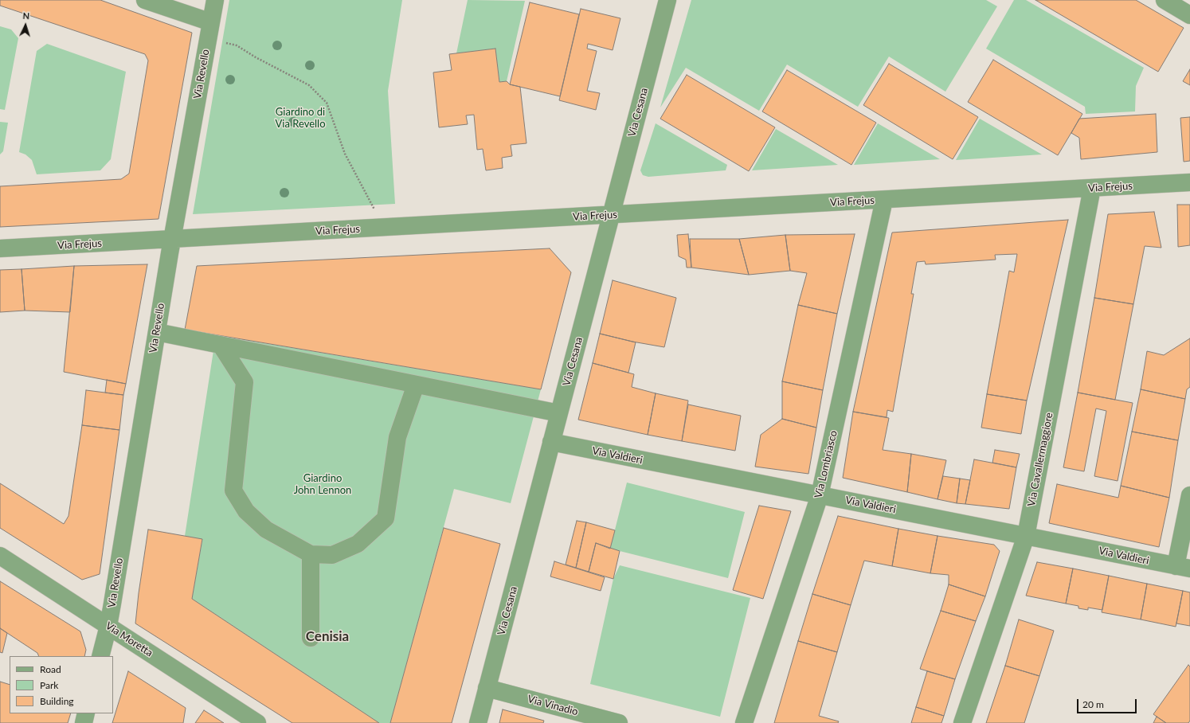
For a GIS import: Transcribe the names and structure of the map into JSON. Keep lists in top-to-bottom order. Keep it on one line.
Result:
{"streets":{"street":["Via Revello","Via Cesana","Via Frejus","Via Valdieri","Via Cavallermaggiore","Via Lombriasco","Via Moretta","Via Vinadio"]},"crossings":[["Via Revello","Via Frejus"],["Via Revello","Via Moretta"],["Via Cesana","Via Frejus"],["Via Cesana","Via Valdieri"],["Via Cesana","Via Vinadio"],["Via Frejus","Via Cavallermaggiore"],["Via Frejus","Via Lombriasco"],["Via Valdieri","Via Cavallermaggiore"],["Via Valdieri","Via Lombriasco"]],"districts":["Cenisia"],"parks":["Giardino di Via Revello","Giardino John Lennon"],"legend":["Road","Park","Building"],"scale_bar":"20 m","north":"top"}
